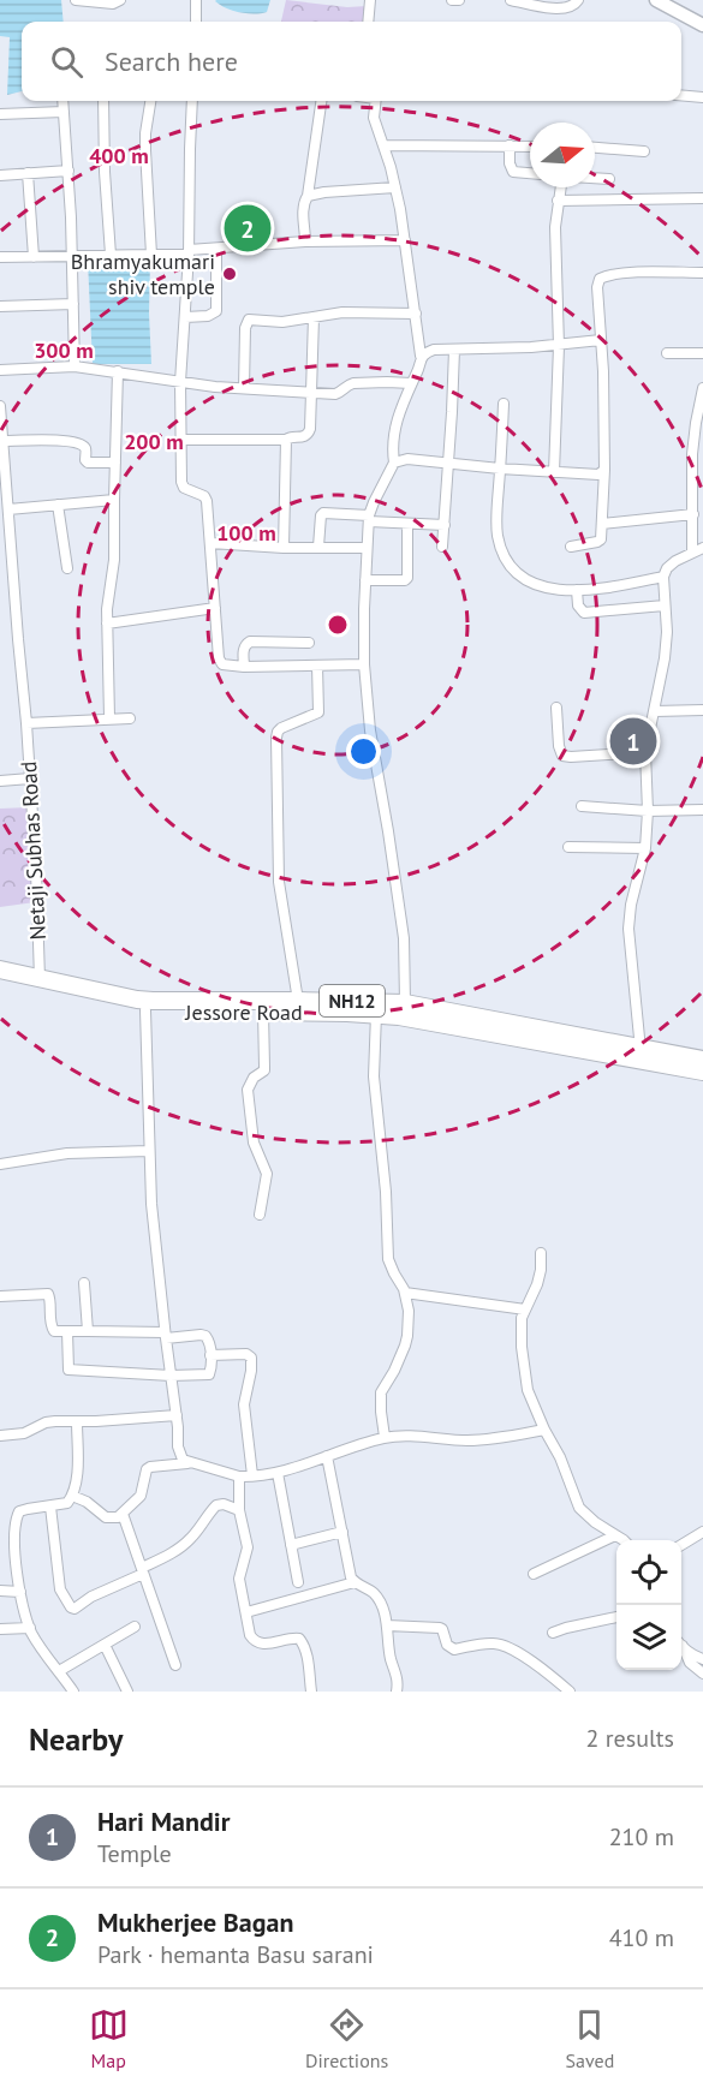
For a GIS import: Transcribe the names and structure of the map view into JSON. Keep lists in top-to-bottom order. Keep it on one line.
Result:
{"streets":{"highway":["NH12","Jessore Road"],"street":["Netaji Subhas Road"]},"crossings":[["Netaji Subhas Road","NH12"],["NH12","Jessore Road"]],"places":["Bhramyakumari shiv temple"],"north":"right","page":{"search":"Search here","pins":["2","1"],"heading":["Nearby","2 results"],"list":[{"mark":"1","name":"Hari Mandir","note":"Temple","value":"210 m"},{"mark":"2","name":"Mukherjee Bagan","note":"Park · hemanta Basu sarani","value":"410 m"}],"nav":["Map","Directions","Saved"]},"rings":["400 m","300 m","200 m","100 m"]}
